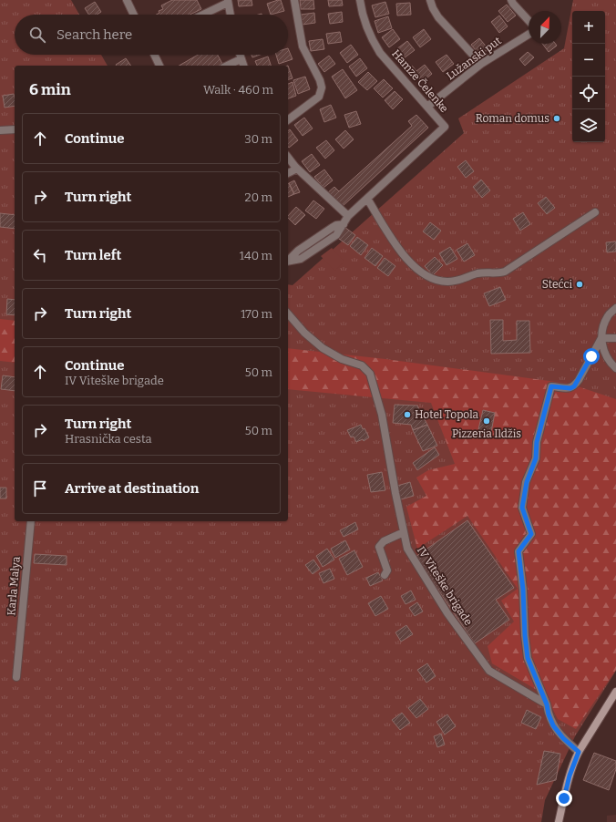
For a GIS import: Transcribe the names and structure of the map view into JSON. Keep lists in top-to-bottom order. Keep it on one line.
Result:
{"streets":{"street":["Lužanski put","Hamze Čelenke","Karla Malya","IV Viteške brigade"]},"crossings":[["Lužanski put","Hamze Čelenke"]],"places":["Roman domus","Stećci","Hotel Topola","Pizzeria Ildžis"],"north":"top right","page":{"map_buttons":["+","−"],"search":"Search here","heading":["6 min","Walk · 460 m"],"list":[["Continue","30 m"],["Turn right","20 m"],["Turn left","140 m"],["Turn right","170 m"],["Continue","IV Viteške brigade","50 m"],["Turn right","Hrasnička cesta","50 m"],"Arrive at destination"]}}
